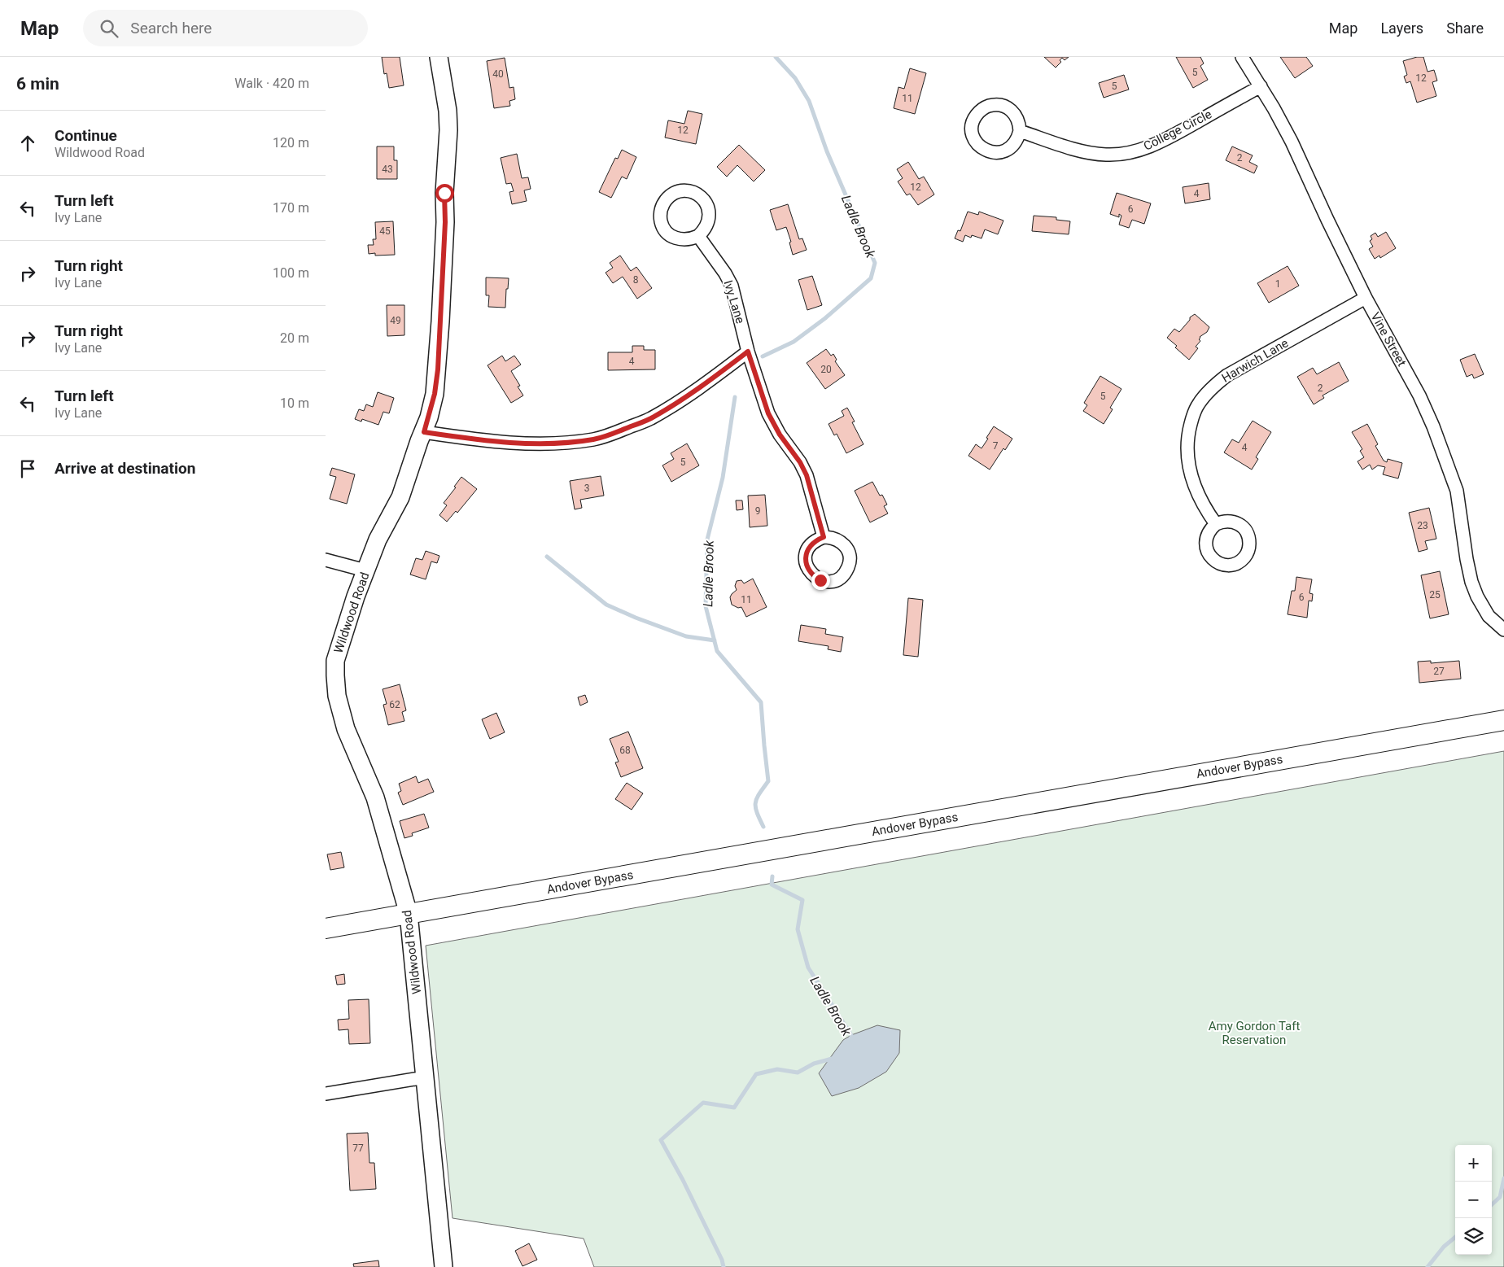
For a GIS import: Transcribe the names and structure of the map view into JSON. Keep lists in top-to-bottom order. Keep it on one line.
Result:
{"streets":{"main road":["Andover Bypass"],"street":["College Circle","Ivy Lane","Vine Street","Harwich Lane","Wildwood Road"]},"crossings":[["College Circle","Vine Street"],["Vine Street","Harwich Lane"],["Wildwood Road","Andover Bypass"]],"water":["Ladle Brook"],"parks":["Amy Gordon Taft Reservation"],"house_numbers":["5","40","12","5","11","12","2","43","12","4","6","45","8","1","49","4","20","2","5","7","4","5","3","9","23","25","6","11","27","62","68","77"],"page":{"header":"Map","search":"Search here","nav":["Map","Layers","Share"],"heading":["6 min","Walk · 420 m"],"list":[["Continue","Wildwood Road","120 m"],["Turn left","Ivy Lane","170 m"],["Turn right","Ivy Lane","100 m"],["Turn right","Ivy Lane","20 m"],["Turn left","Ivy Lane","10 m"],"Arrive at destination"],"map_buttons":["+","−"]}}
